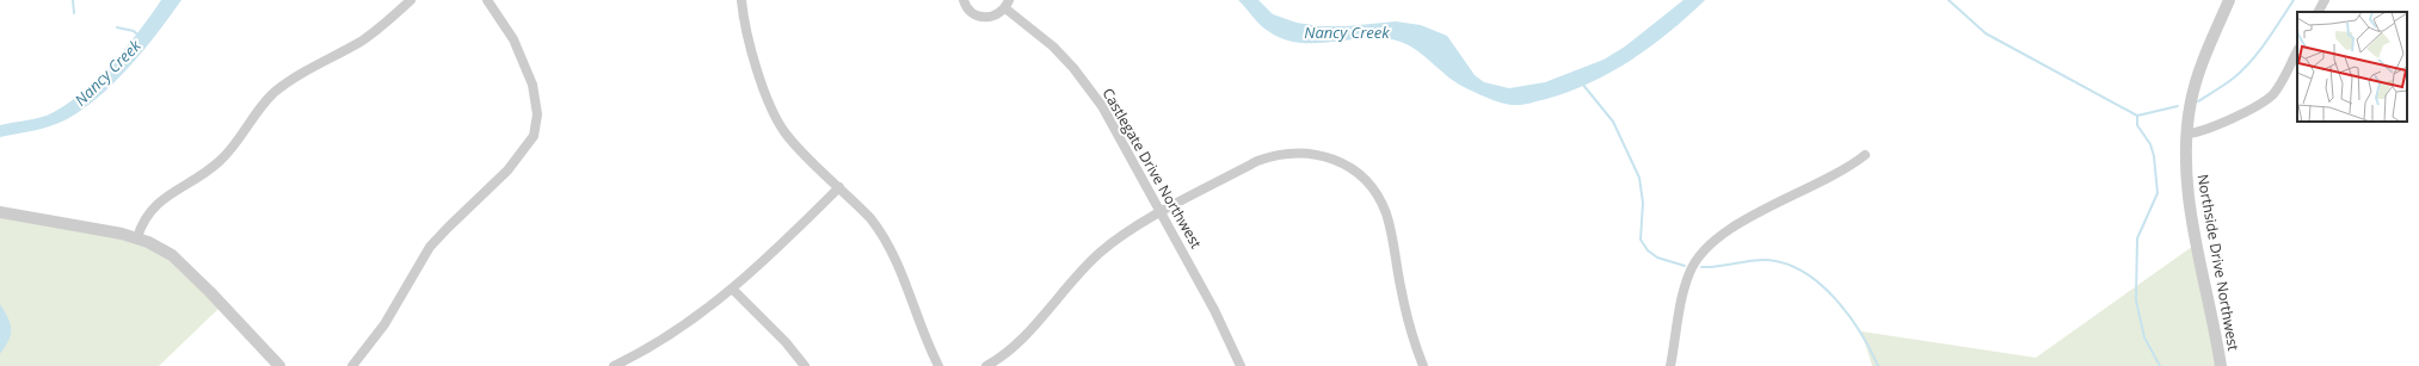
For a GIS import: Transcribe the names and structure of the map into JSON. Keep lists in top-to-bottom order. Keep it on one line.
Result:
{"streets":{"street":["Castlegate Drive Northwest","Northside Drive Northwest"]},"water":["Nancy Creek"]}
